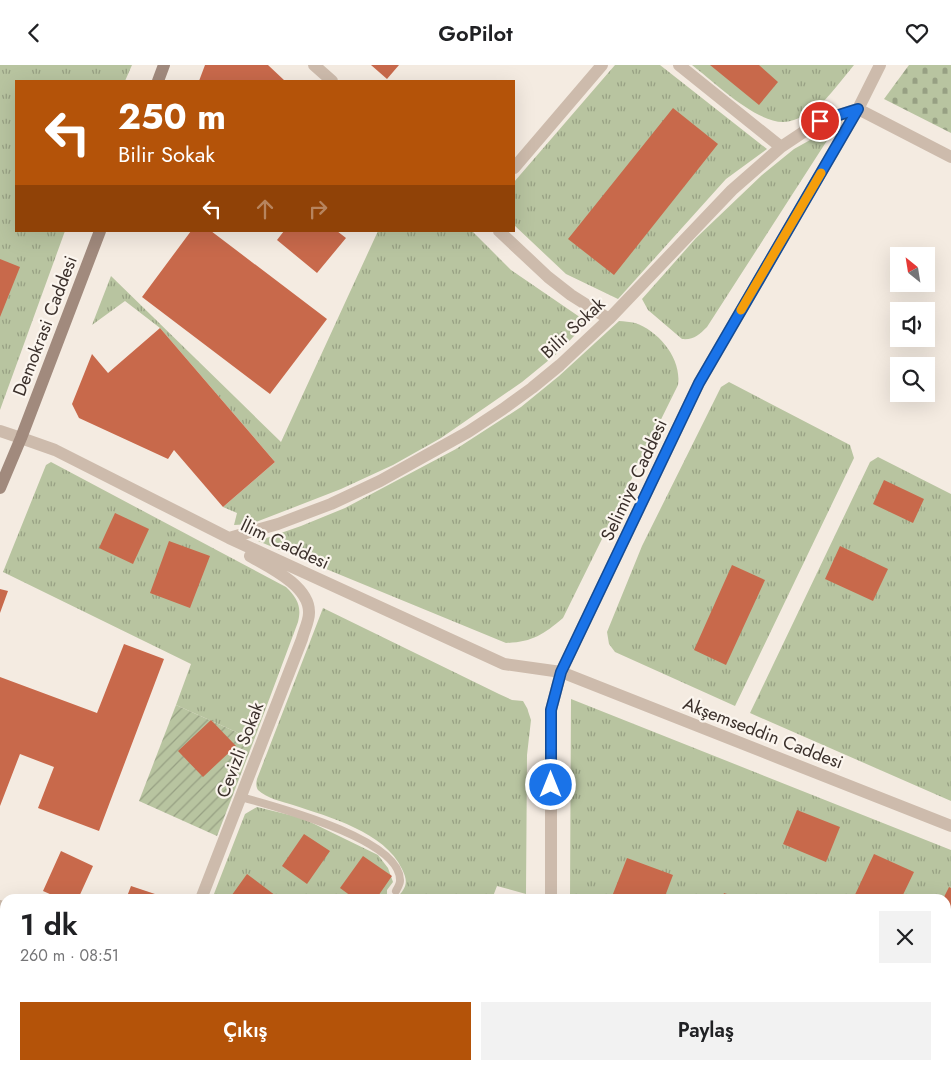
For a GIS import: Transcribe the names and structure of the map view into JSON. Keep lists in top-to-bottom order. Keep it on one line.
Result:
{"streets":{"main road":["Demokrasi Caddesi"],"street":["Bilir Sokak","Selimiye Caddesi","İlim Caddesi","Akşemseddin Caddesi","Cevizli Sokak"]},"crossings":[["Demokrasi Caddesi","İlim Caddesi"],["Bilir Sokak","Selimiye Caddesi"],["Bilir Sokak","İlim Caddesi"],["Bilir Sokak","Cevizli Sokak"],["Selimiye Caddesi","İlim Caddesi"],["Selimiye Caddesi","Akşemseddin Caddesi"],["İlim Caddesi","Akşemseddin Caddesi"],["İlim Caddesi","Cevizli Sokak"]],"north":"top left","page":{"header":"GoPilot","turn":["250 m","Bilir Sokak"],"heading":["1 dk","260 m · 08:51"],"buttons":["Çıkış","Paylaş"]}}
